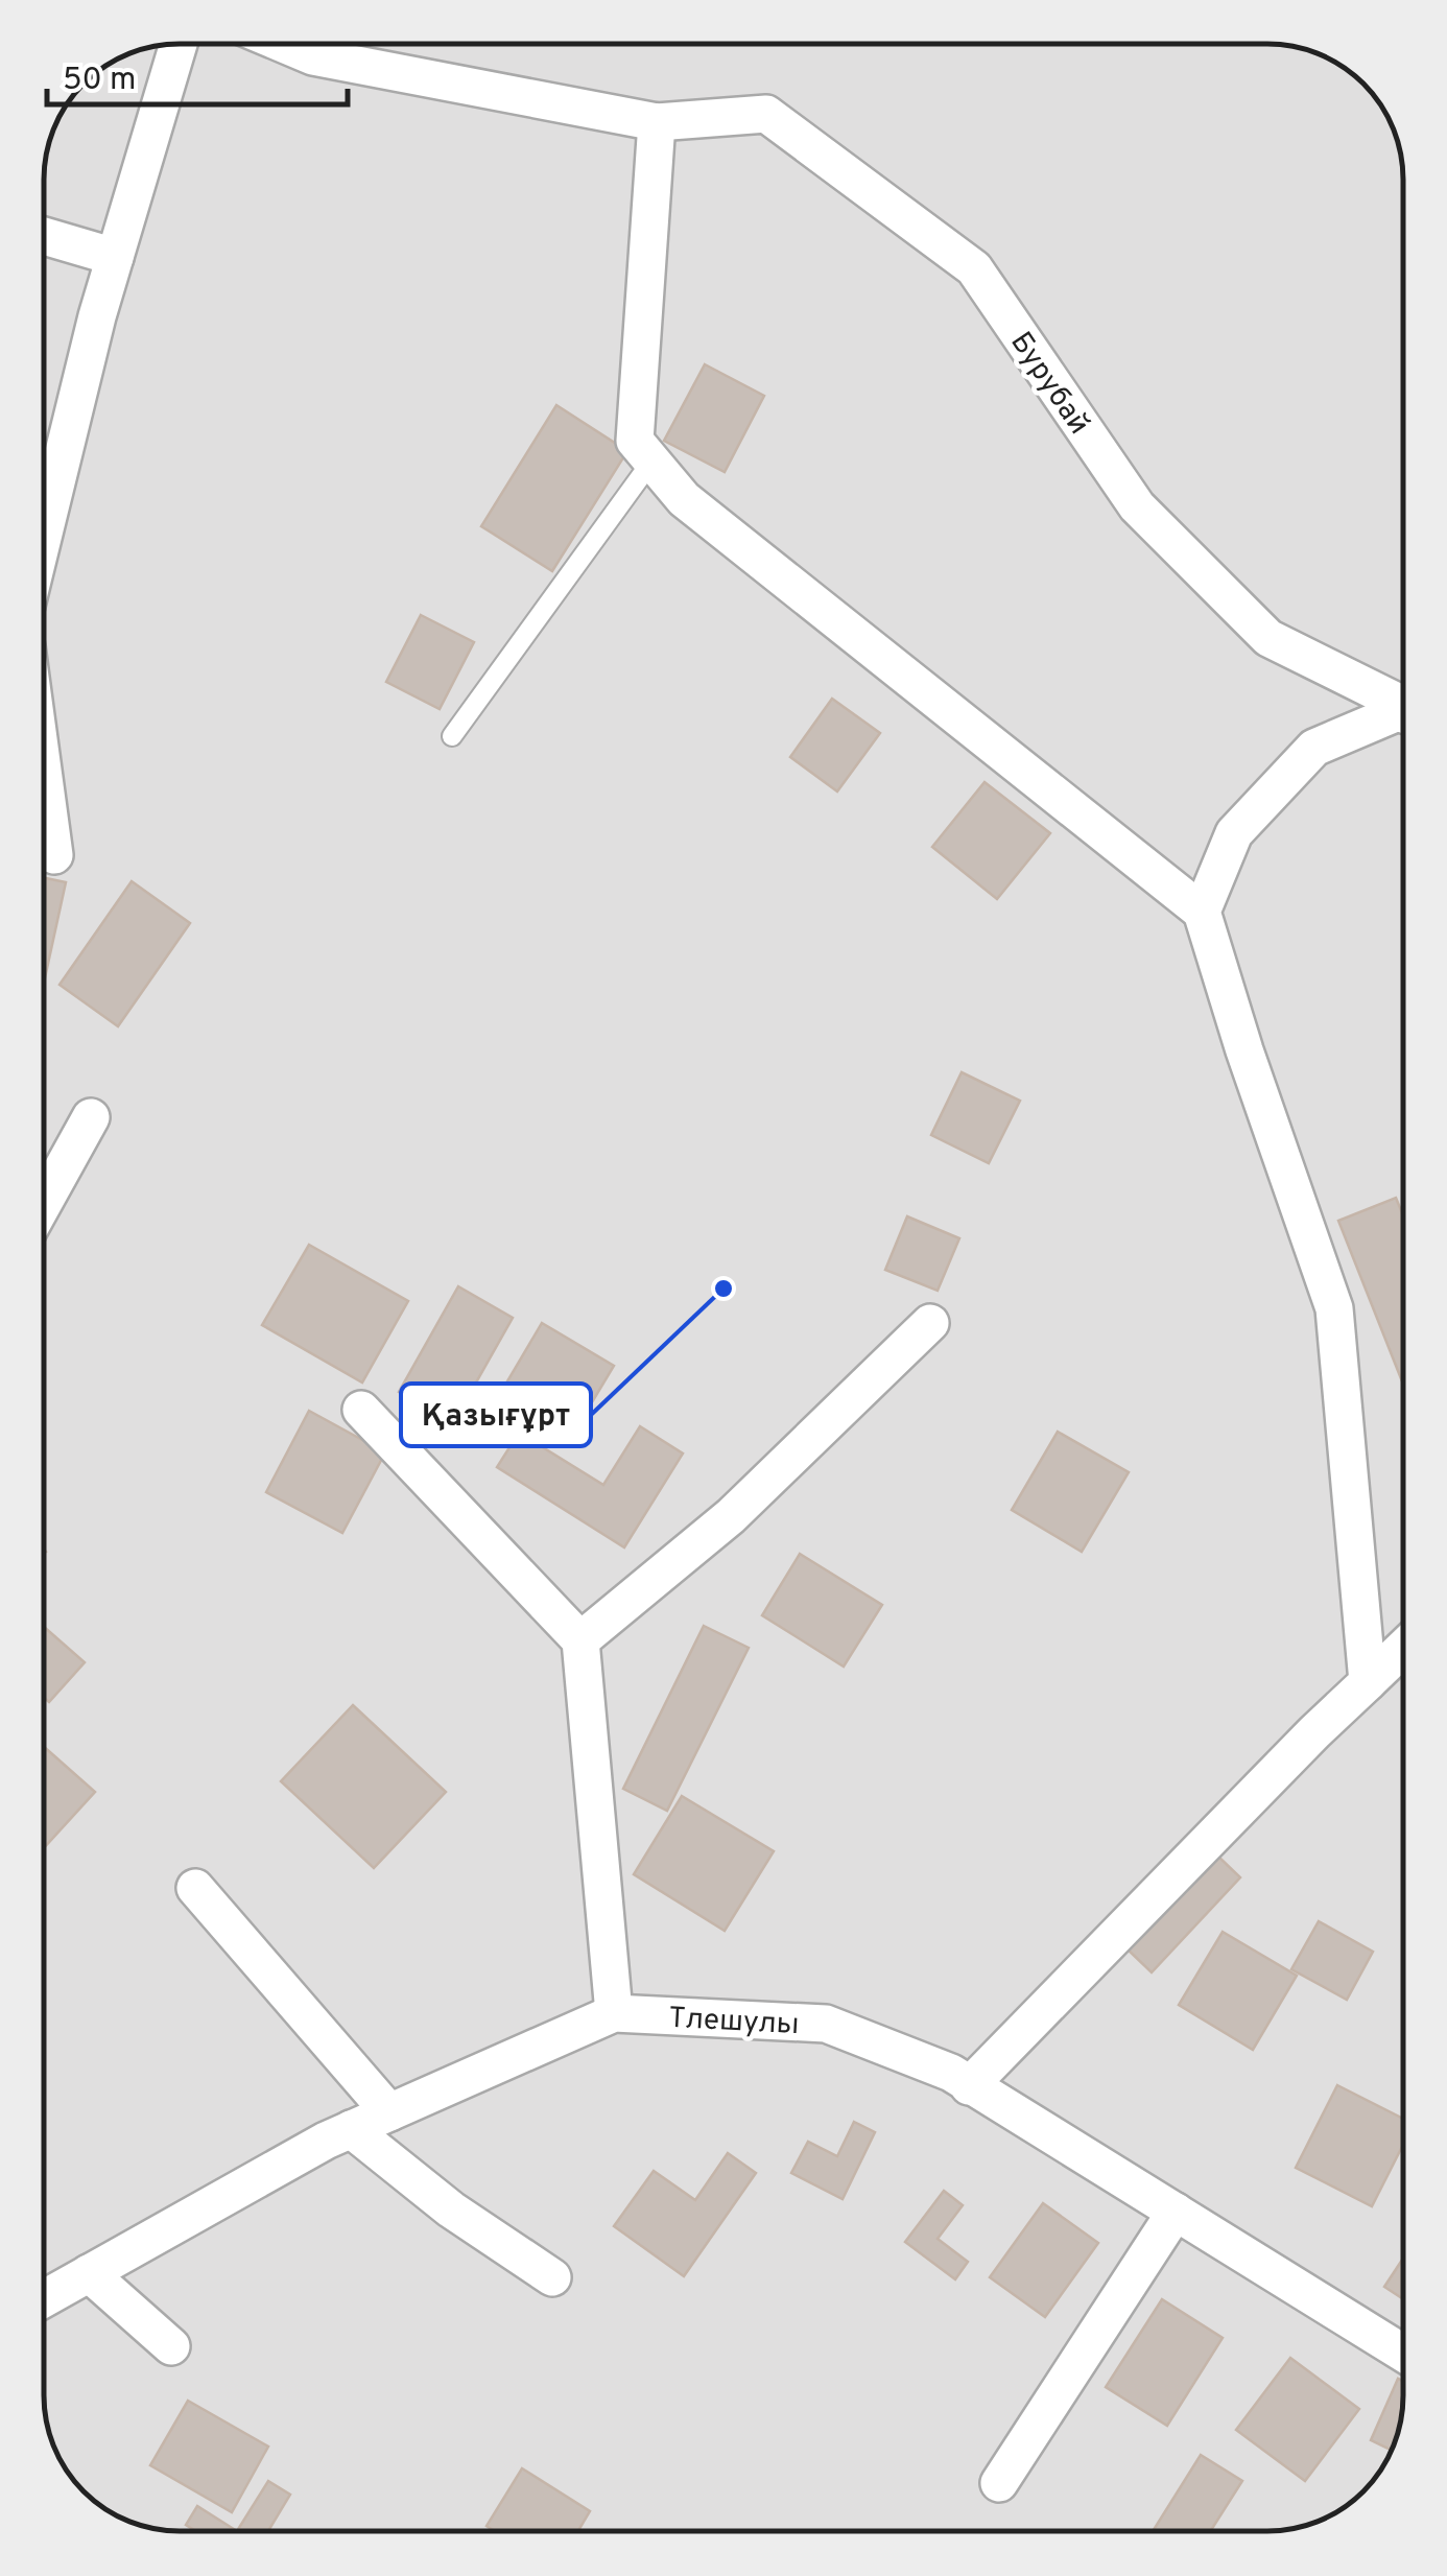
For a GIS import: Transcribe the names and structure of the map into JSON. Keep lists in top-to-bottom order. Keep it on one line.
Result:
{"streets":{"street":["Бурубай","Тлешулы"]},"places":["Қазығұрт"],"scale_bar":"50 m"}
